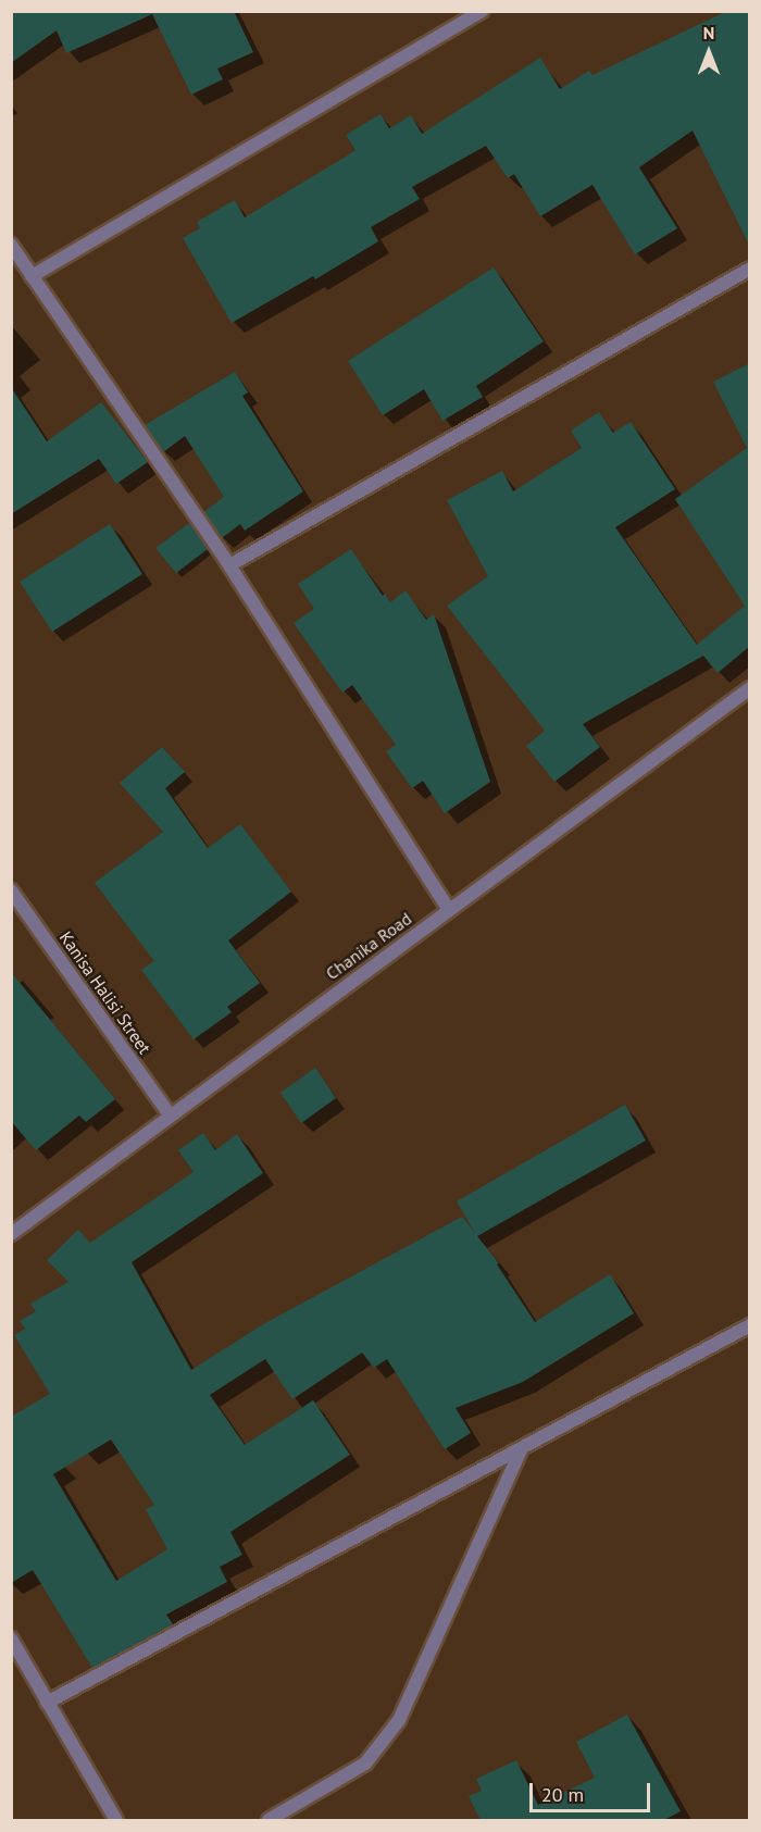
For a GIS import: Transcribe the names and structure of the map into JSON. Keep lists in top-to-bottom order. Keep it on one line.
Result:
{"streets":{"street":["Chanika Road","Kanisa Halisi Street"]},"crossings":[["Chanika Road","Kanisa Halisi Street"]],"scale_bar":"20 m","north":"top"}
